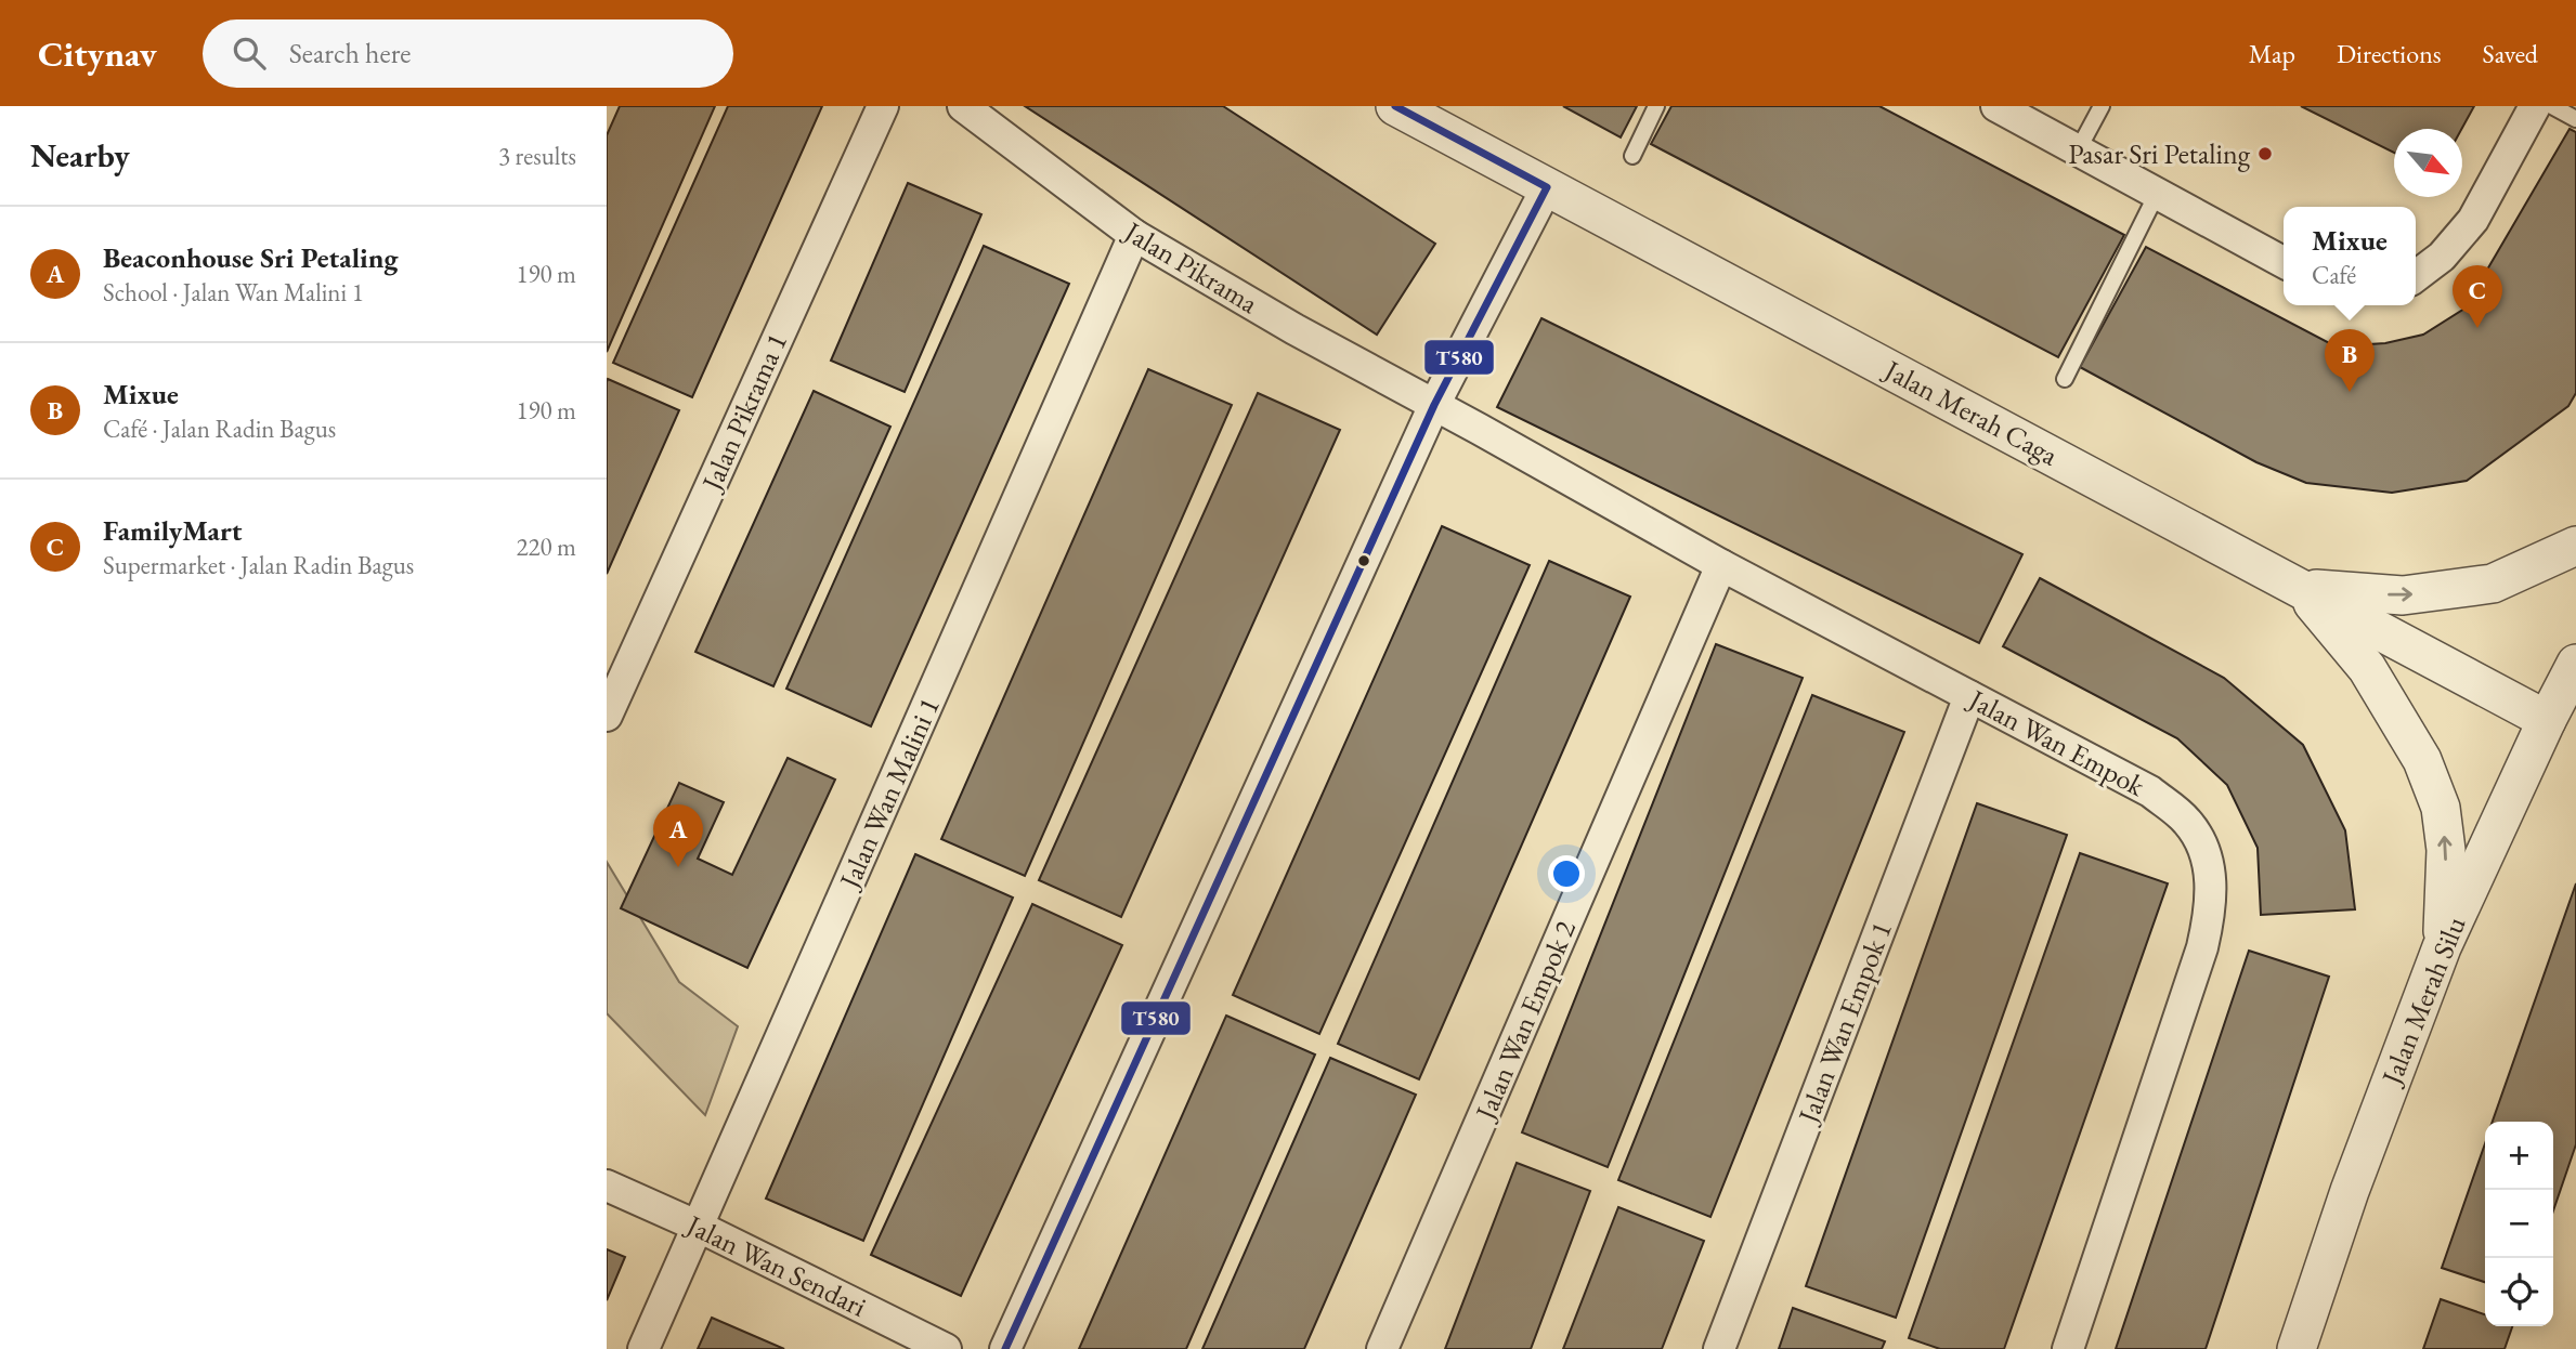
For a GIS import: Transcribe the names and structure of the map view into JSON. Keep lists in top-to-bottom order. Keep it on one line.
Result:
{"streets":{"street":["Jalan Pikrama","Jalan Pikrama 1","Jalan Merah Caga","Jalan Wan Empok","Jalan Wan Malini 1","Jalan Merah Silu","Jalan Wan Empok 2","Jalan Wan Empok 1","Jalan Wan Sendari"]},"crossings":[["Jalan Pikrama","Jalan Wan Empok"],["Jalan Pikrama","Jalan Wan Malini 1"],["Jalan Merah Caga","Jalan Merah Silu"],["Jalan Wan Empok","Jalan Wan Empok 2"],["Jalan Wan Empok","Jalan Wan Empok 1"],["Jalan Wan Malini 1","Jalan Wan Sendari"]],"places":["Pasar Sri Petaling"],"lines":["transit line T580"],"north":"bottom right","page":{"header":"Citynav","search":"Search here","nav":["Map","Directions","Saved"],"heading":["Nearby","3 results"],"list":[{"mark":"A","name":"Beaconhouse Sri Petaling","note":"School · Jalan Wan Malini 1","value":"190 m"},{"mark":"B","name":"Mixue","note":"Café · Jalan Radin Bagus","value":"190 m"},{"mark":"C","name":"FamilyMart","note":"Supermarket · Jalan Radin Bagus","value":"220 m"}],"popup":["Mixue","Café"],"pins":["C","B","A"],"map_buttons":["+","−"]}}
